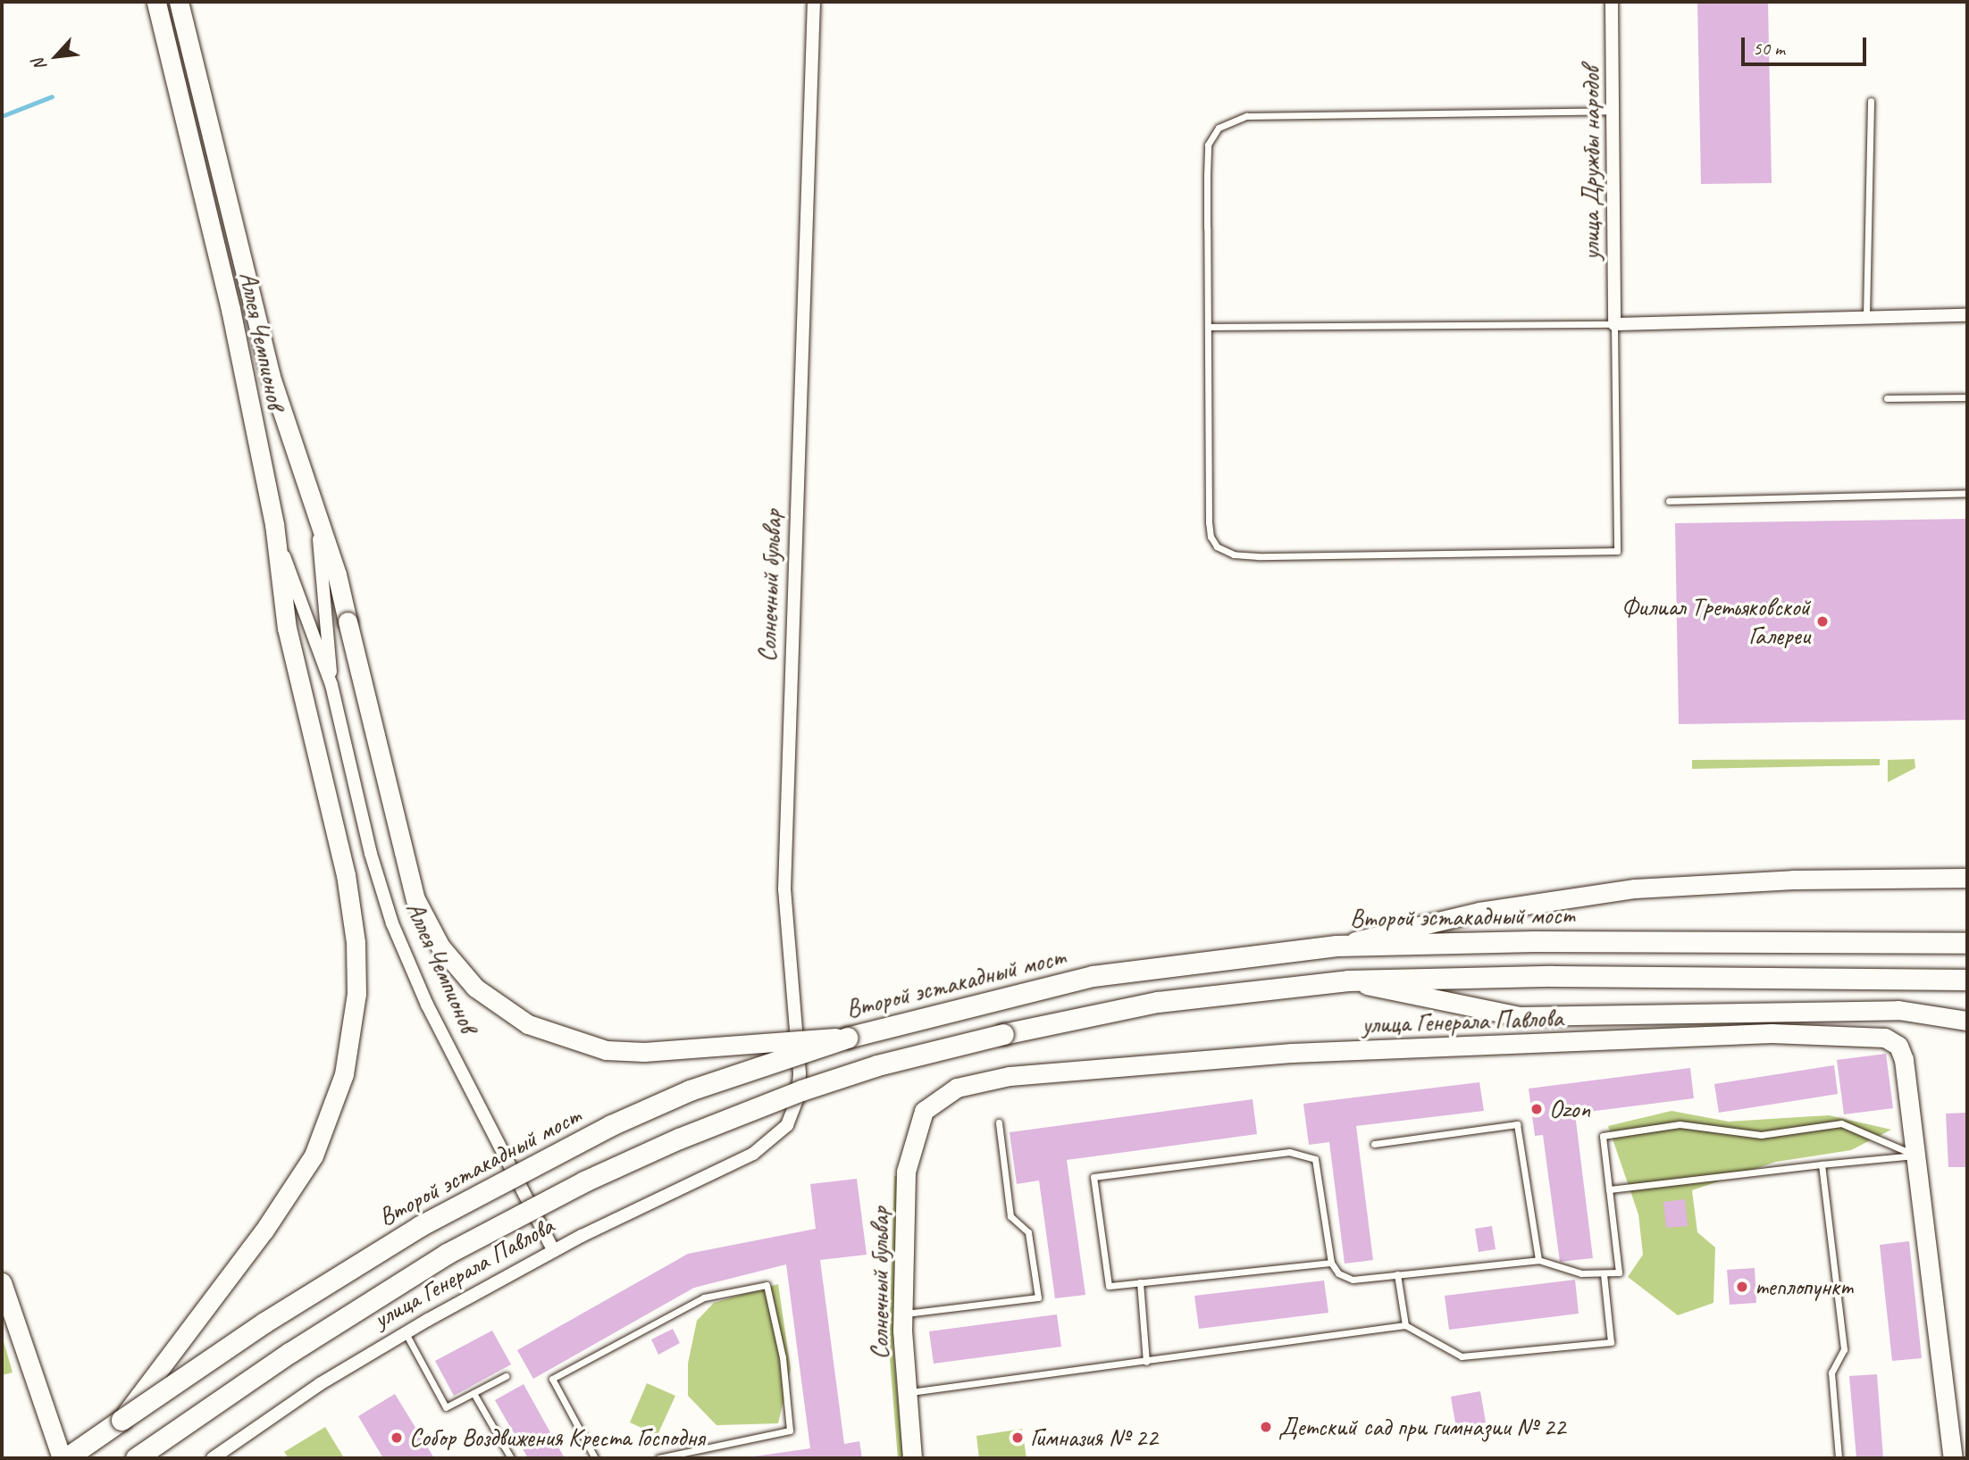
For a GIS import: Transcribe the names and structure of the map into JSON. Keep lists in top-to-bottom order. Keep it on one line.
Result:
{"streets":{"main road":["Аллея Чемпионов","Солнечный бульвар","Второй эстакадный мост","улица Генерала Павлова"],"street":["улица Дружбы народов"]},"crossings":[["Аллея Чемпионов","улица Генерала Павлова"],["Солнечный бульвар","улица Генерала Павлова"]],"places":["Филиал Третьяковской Галереи","Ozon","теплопункт","Детский сад при гимназии № 22","Собор Воздвижения Креста Господня","Гимназия № 22"],"scale_bar":"50 m","north":"bottom left"}
